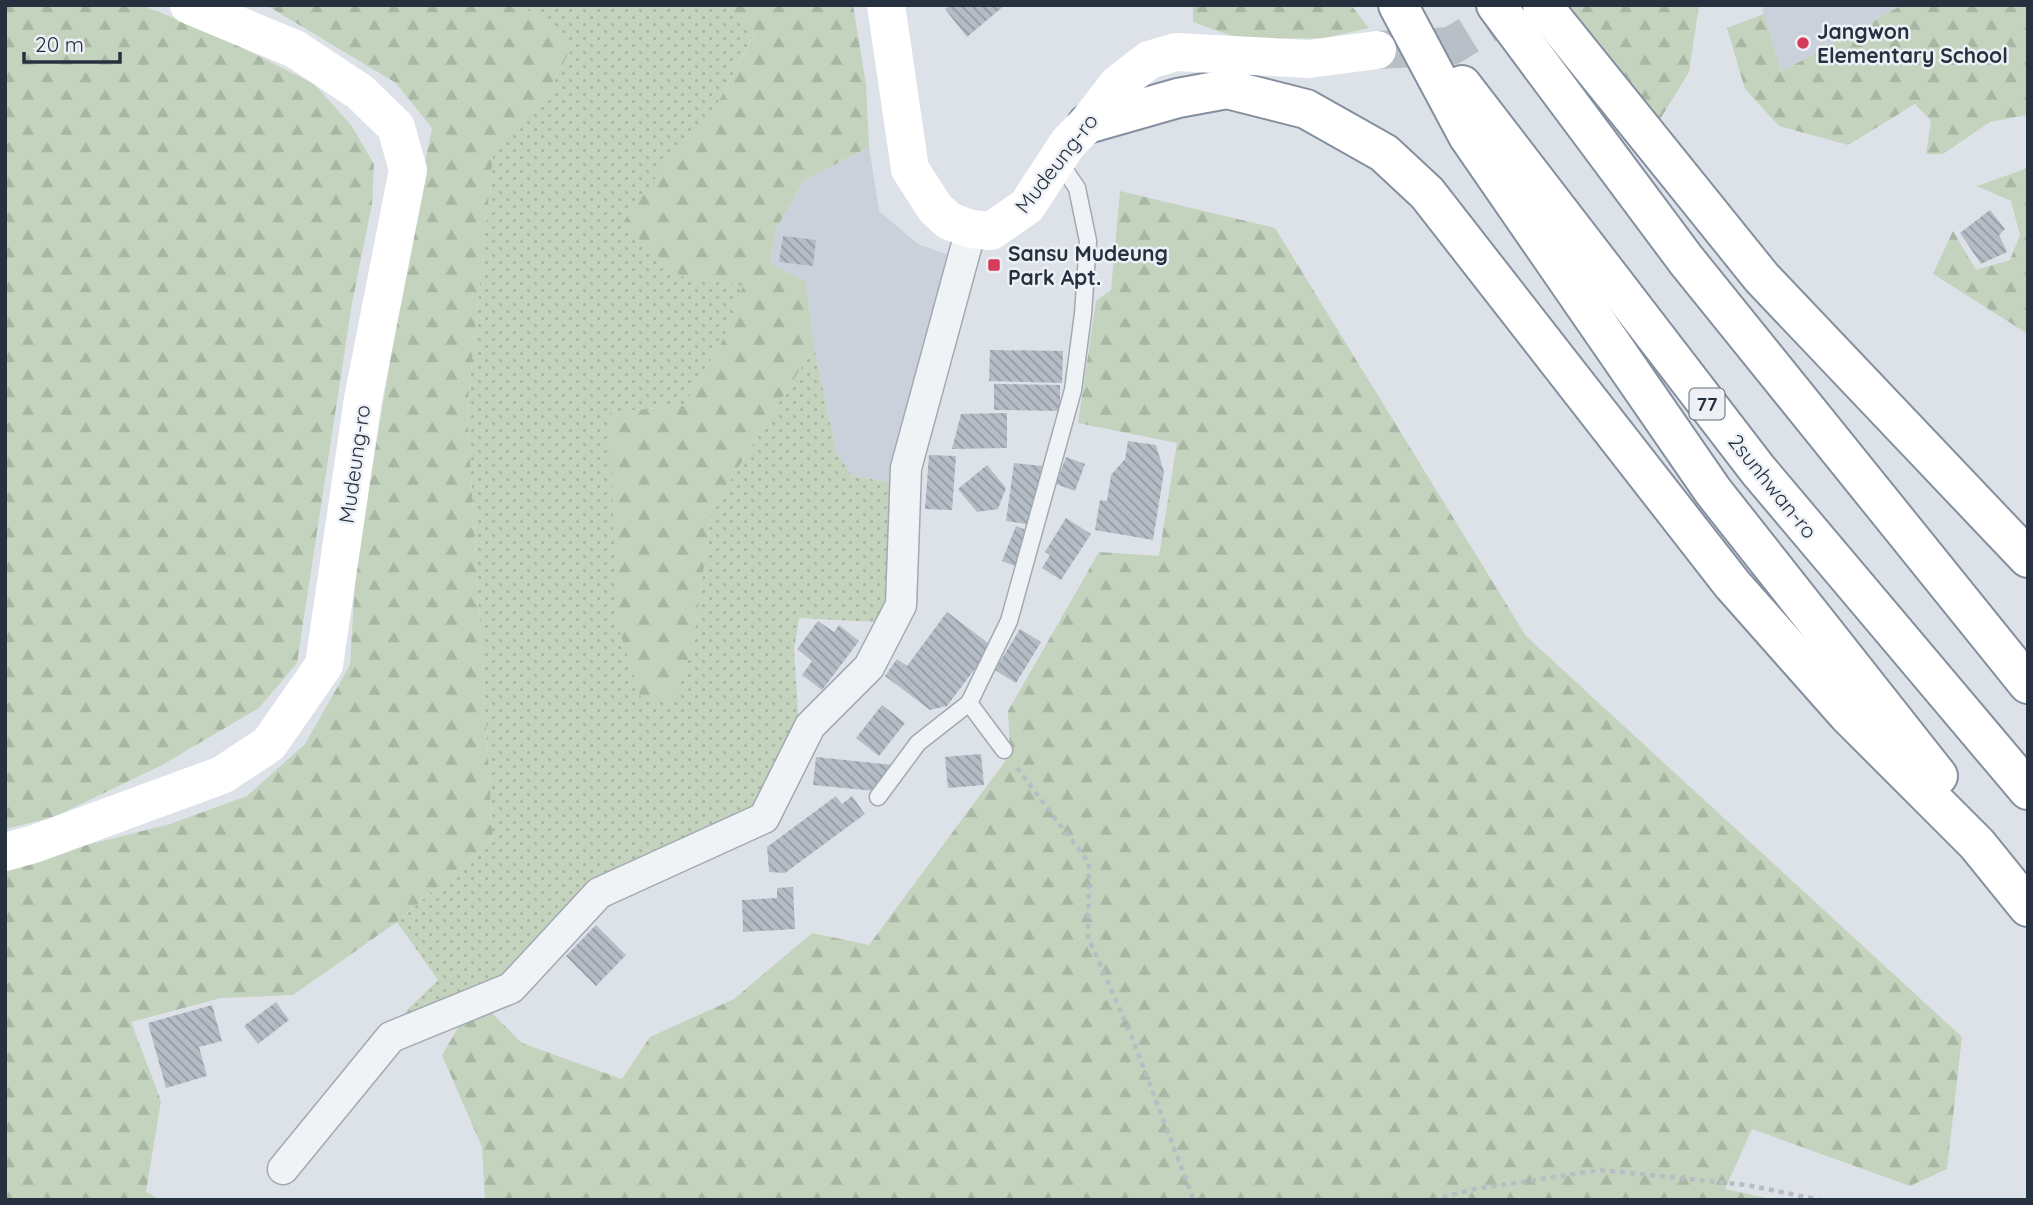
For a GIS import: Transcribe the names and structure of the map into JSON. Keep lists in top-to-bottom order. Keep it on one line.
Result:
{"streets":{"main road":["Mudeung-ro","77","2sunhwan-ro"]},"places":{"other":["Jangwon Elementary School"],"transit":["Sansu Mudeung Park Apt."]},"scale_bar":"20 m"}
